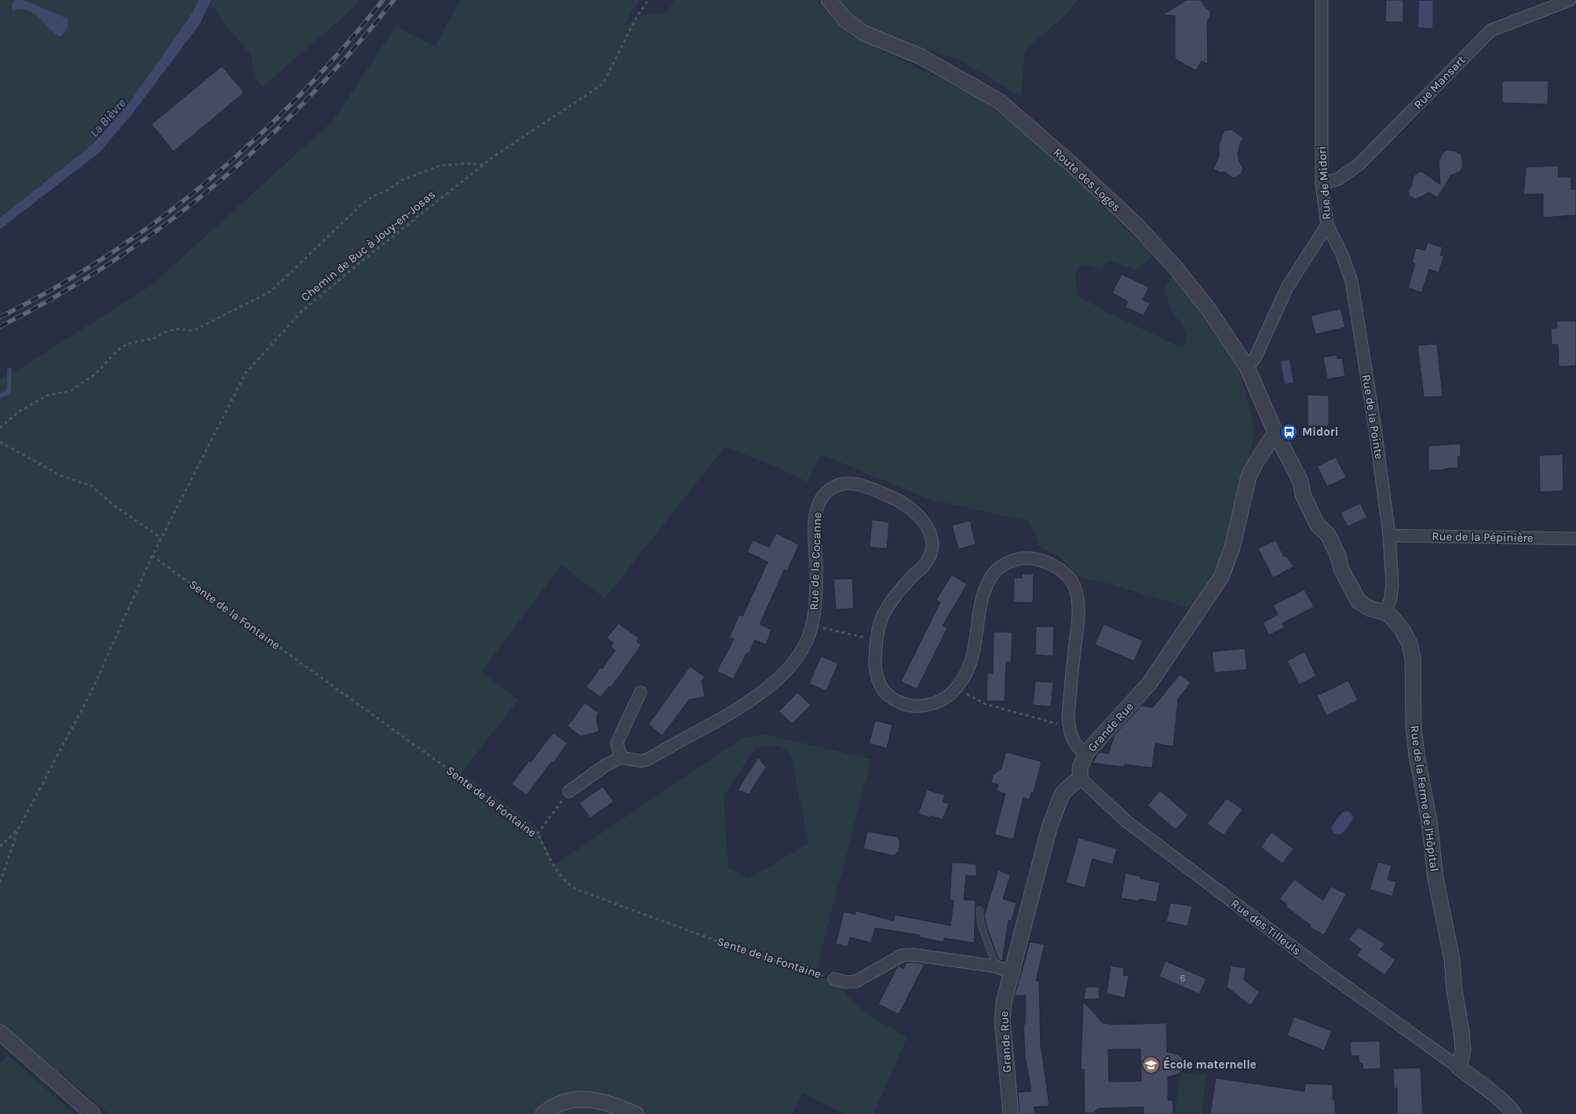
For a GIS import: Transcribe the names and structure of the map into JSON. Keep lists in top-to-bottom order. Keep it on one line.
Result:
{"streets":{"street":["Rue Mansart","Route des Loges","Rue de Midori","Rue de la Pointe","Rue de la Pépinière","Rue de la Cocanne","Sente de la Fontaine","Grande Rue","Rue de la Ferme de l'Hôpital","Rue des Tilleuls"],"path":["Chemin de Buc à Jouy-en-Josas"]},"crossings":[["Rue Mansart","Rue de Midori"],["Route des Loges","Rue de Midori"],["Route des Loges","Grande Rue"],["Route des Loges","Rue de la Ferme de l'Hôpital"],["Rue de Midori","Rue de la Pointe"],["Chemin de Buc à Jouy-en-Josas","Sente de la Fontaine"],["Rue de la Pointe","Rue de la Pépinière"],["Rue de la Pointe","Rue de la Ferme de l'Hôpital"],["Rue de la Cocanne","Grande Rue"],["Sente de la Fontaine","Grande Rue"],["Grande Rue","Rue de la Ferme de l'Hôpital"],["Grande Rue","Rue des Tilleuls"],["Rue de la Ferme de l'Hôpital","Rue des Tilleuls"]],"water":["La Bièvre"],"places":{"bus stop":["Midori"],"school or university":["École maternelle"]},"house_numbers":["6"]}
